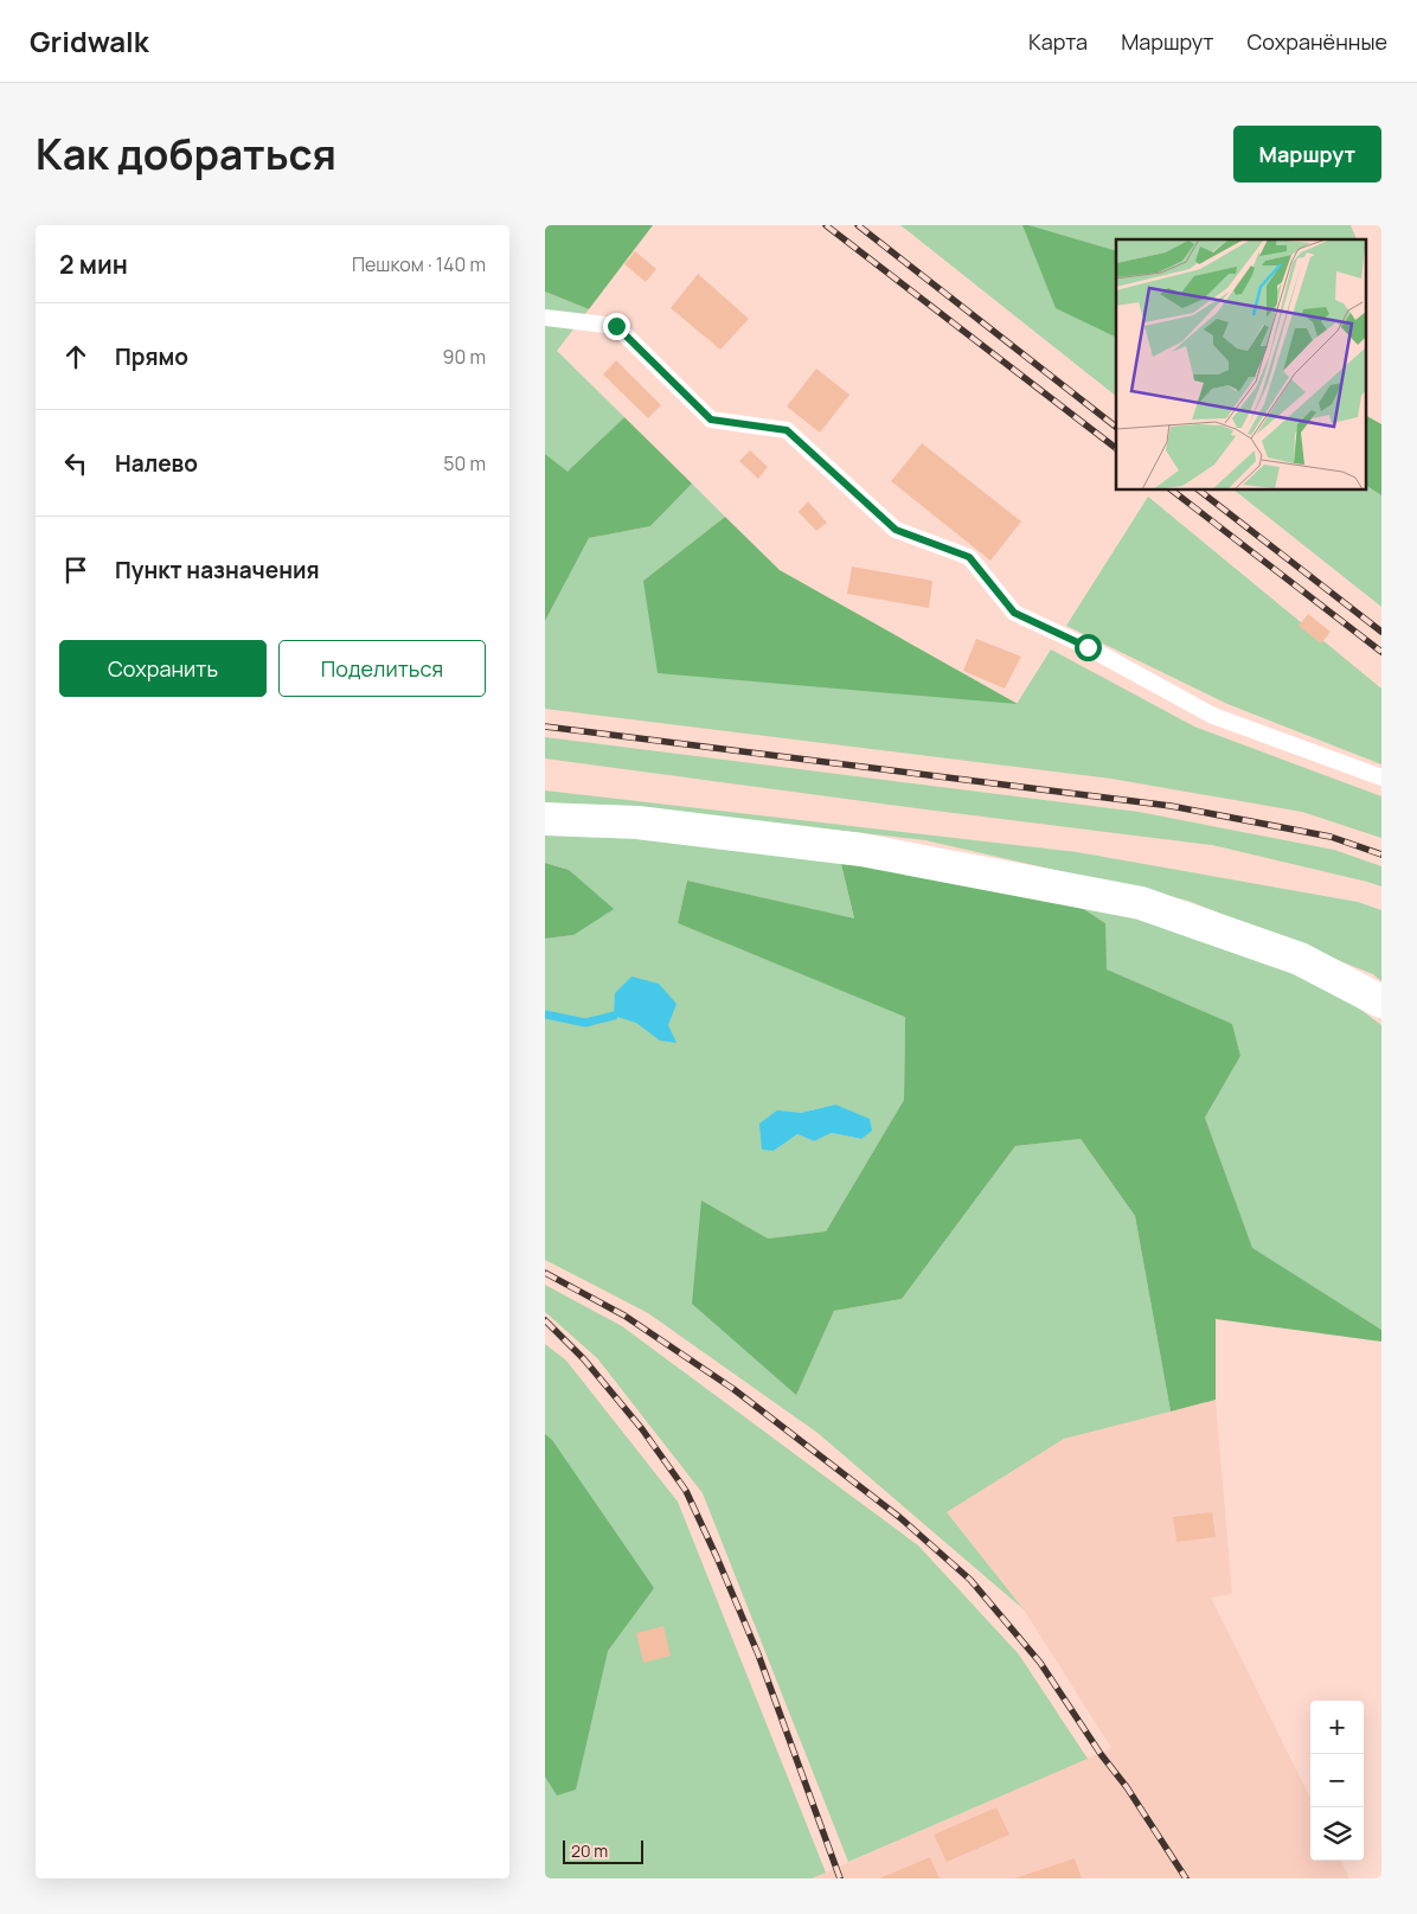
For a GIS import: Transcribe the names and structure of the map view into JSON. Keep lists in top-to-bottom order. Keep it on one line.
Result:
{"scale_bar":"20 m","page":{"header":"Gridwalk","nav":["Карта","Маршрут","Сохранённые"],"title":"Как добраться","buttons":["Маршрут",["Сохранить","Поделиться"]],"heading":["2 мин","Пешком · 140 m"],"list":[["Прямо","90 m"],["Налево","50 m"],"Пункт назначения"],"map_buttons":["+","−"],"scale":"20 m"}}
